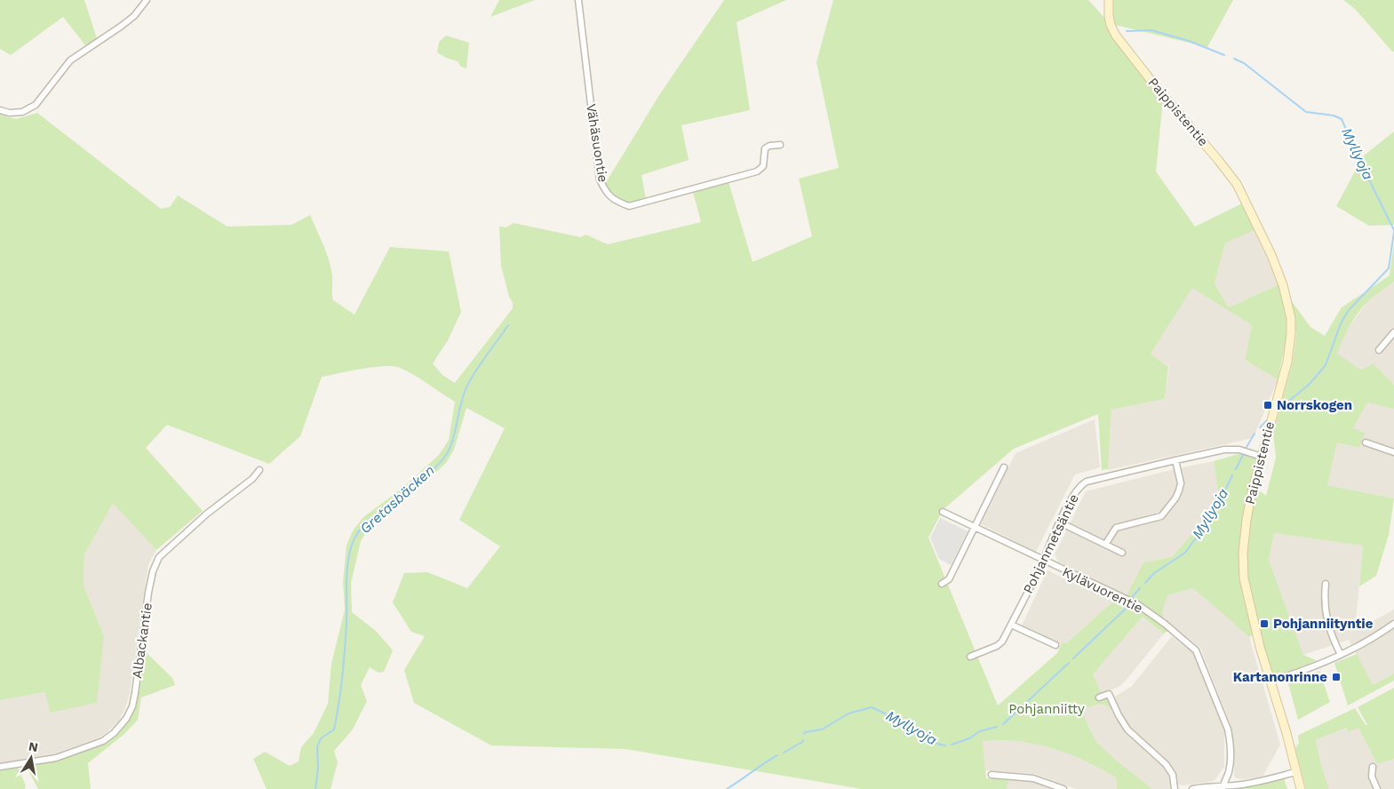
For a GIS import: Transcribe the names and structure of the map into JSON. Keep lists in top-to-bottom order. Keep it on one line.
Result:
{"streets":{"street":["Paippistentie","Vähäsuontie","Pohjanmetsäntie","Kylävuorentie","Albackantie"]},"crossings":[["Paippistentie","Pohjanmetsäntie"],["Pohjanmetsäntie","Kylävuorentie"]],"water":["Myllyoja","Gretasbäcken"],"parks":["Pohjanniitty"],"places":{"transit":["Norrskogen","Pohjanniityntie","Kartanonrinne"]},"north":"top"}
